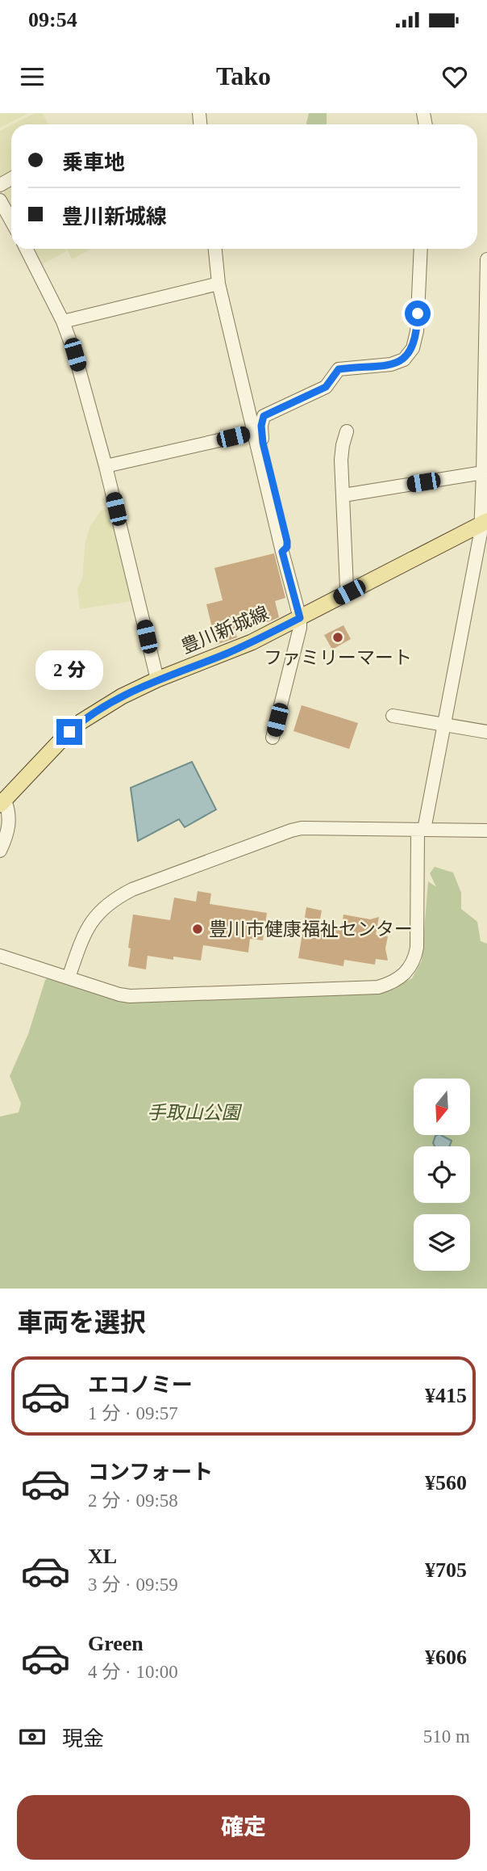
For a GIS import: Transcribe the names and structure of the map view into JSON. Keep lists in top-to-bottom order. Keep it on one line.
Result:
{"streets":{"main road":["豊川新城線"]},"parks":["手取山公園"],"places":["ファミリーマート","豊川市健康福祉センター"],"north":"bottom","page":{"status":"09:54","header":"Tako","banner":["乗車地","豊川新城線"],"bubble":"2 分","heading":"車両を選択","list":[{"name":"エコノミー","note":"1 分 · 09:57","value":"¥415"},{"name":"コンフォート","note":"2 分 · 09:58","value":"¥560"},{"name":"XL","note":"3 分 · 09:59","value":"¥705"},{"name":"Green","note":"4 分 · 10:00","value":"¥606"}],"pay":["現金","510 m"],"buttons":"確定"}}
